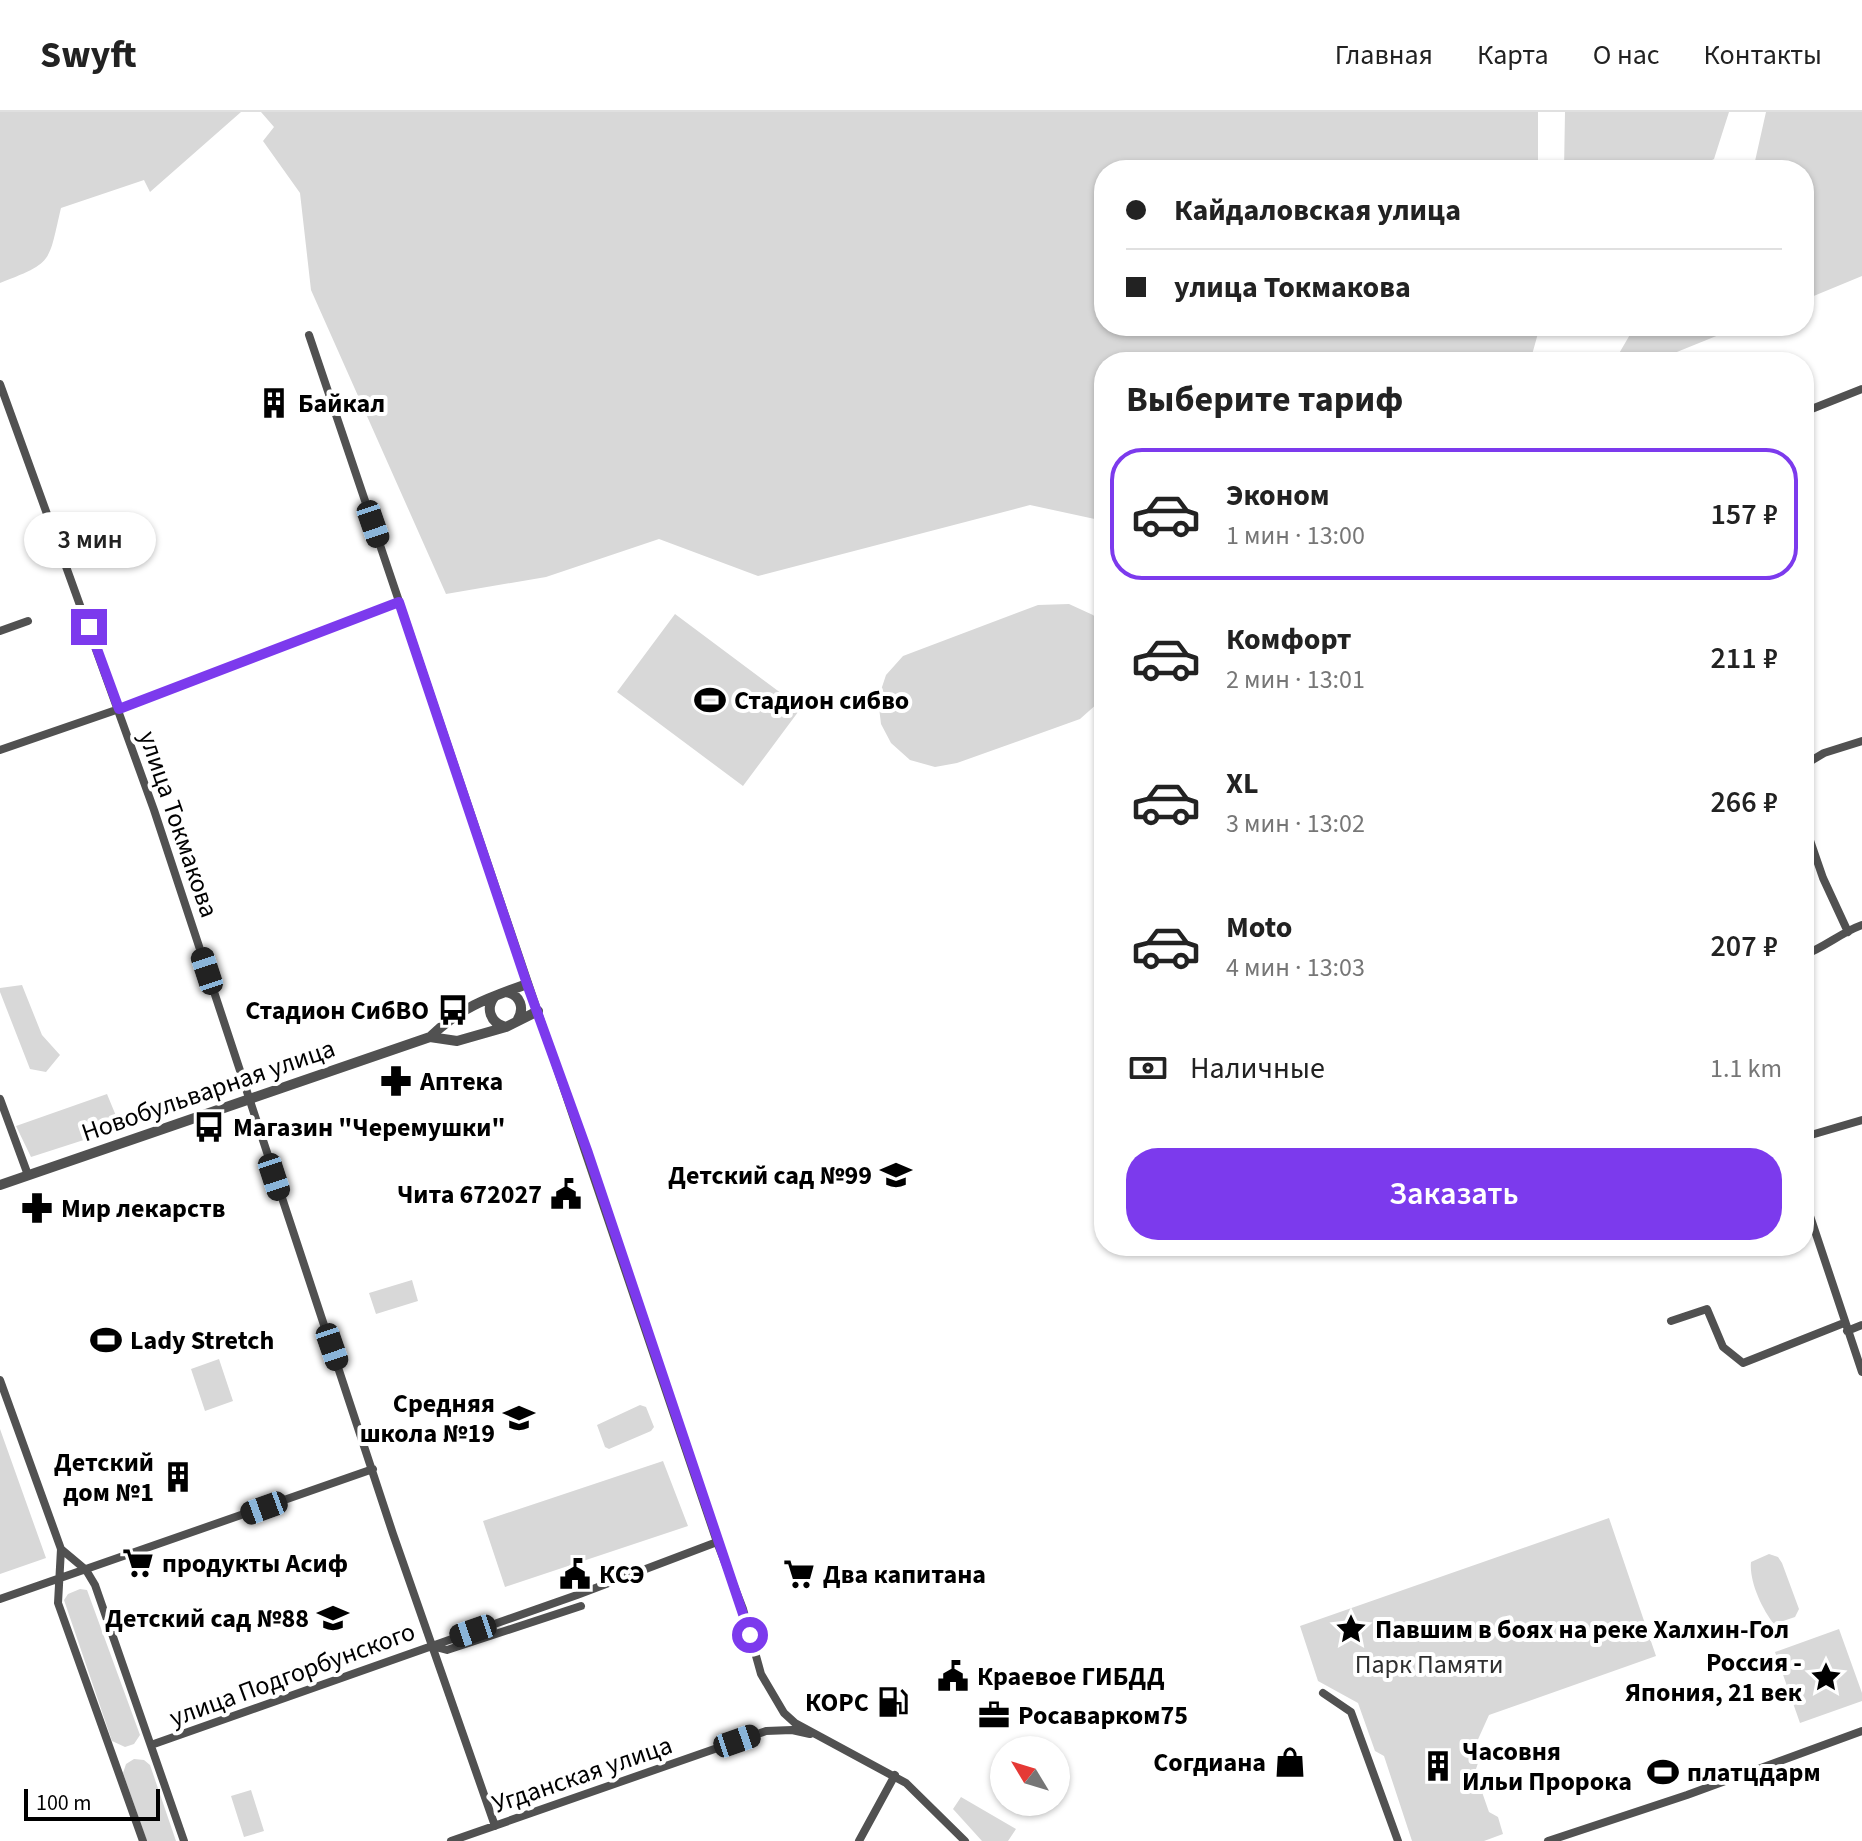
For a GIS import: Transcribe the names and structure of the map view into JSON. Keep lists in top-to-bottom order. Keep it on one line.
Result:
{"streets":{"street":["улица Токмакова","Новобульварная улица","улица Подгорбунского","Угданская улица"]},"crossings":[["улица Токмакова","Новобульварная улица"],["улица Токмакова","улица Подгорбунского"],["улица Токмакова","Угданская улица"]],"parks":["Парк Памяти"],"places":{"building":["Байкал","Детский дом №1","Часовня Ильи Пророка"],"sports":["Стадион сибво","Lady Stretch","платцдарм"],"bus stop":["Стадион СибВО","Магазин \"Черемушки\""],"pharmacy":["Аптека","Мир лекарств"],"school or university":["Детский сад №99","Средняя школа №19","Детский сад №88"],"public building":["Чита 672027","КСЭ","Краевое ГИБДД"],"supermarket":["продукты Асиф","Два капитана"],"place":["Павшим в боях на реке Халхин-Гол","Россия - Япония, 21 век"],"fuel station":["КОРС"],"office":["Росаварком75"],"shop":["Согдиана"]},"scale_bar":"100 m","north":"top left","page":{"header":"Swyft","nav":["Главная","Карта","О нас","Контакты"],"banner":["Кайдаловская улица","улица Токмакова"],"heading":"Выберите тариф","list":[{"name":"Эконом","note":"1 мин · 13:00","value":"157 ₽"},{"name":"Комфорт","note":"2 мин · 13:01","value":"211 ₽"},{"name":"XL","note":"3 мин · 13:02","value":"266 ₽"},{"name":"Moto","note":"4 мин · 13:03","value":"207 ₽"}],"bubble":"3 мин","pay":["Наличные","1.1 km"],"buttons":"Заказать","scale":"100 m"}}
